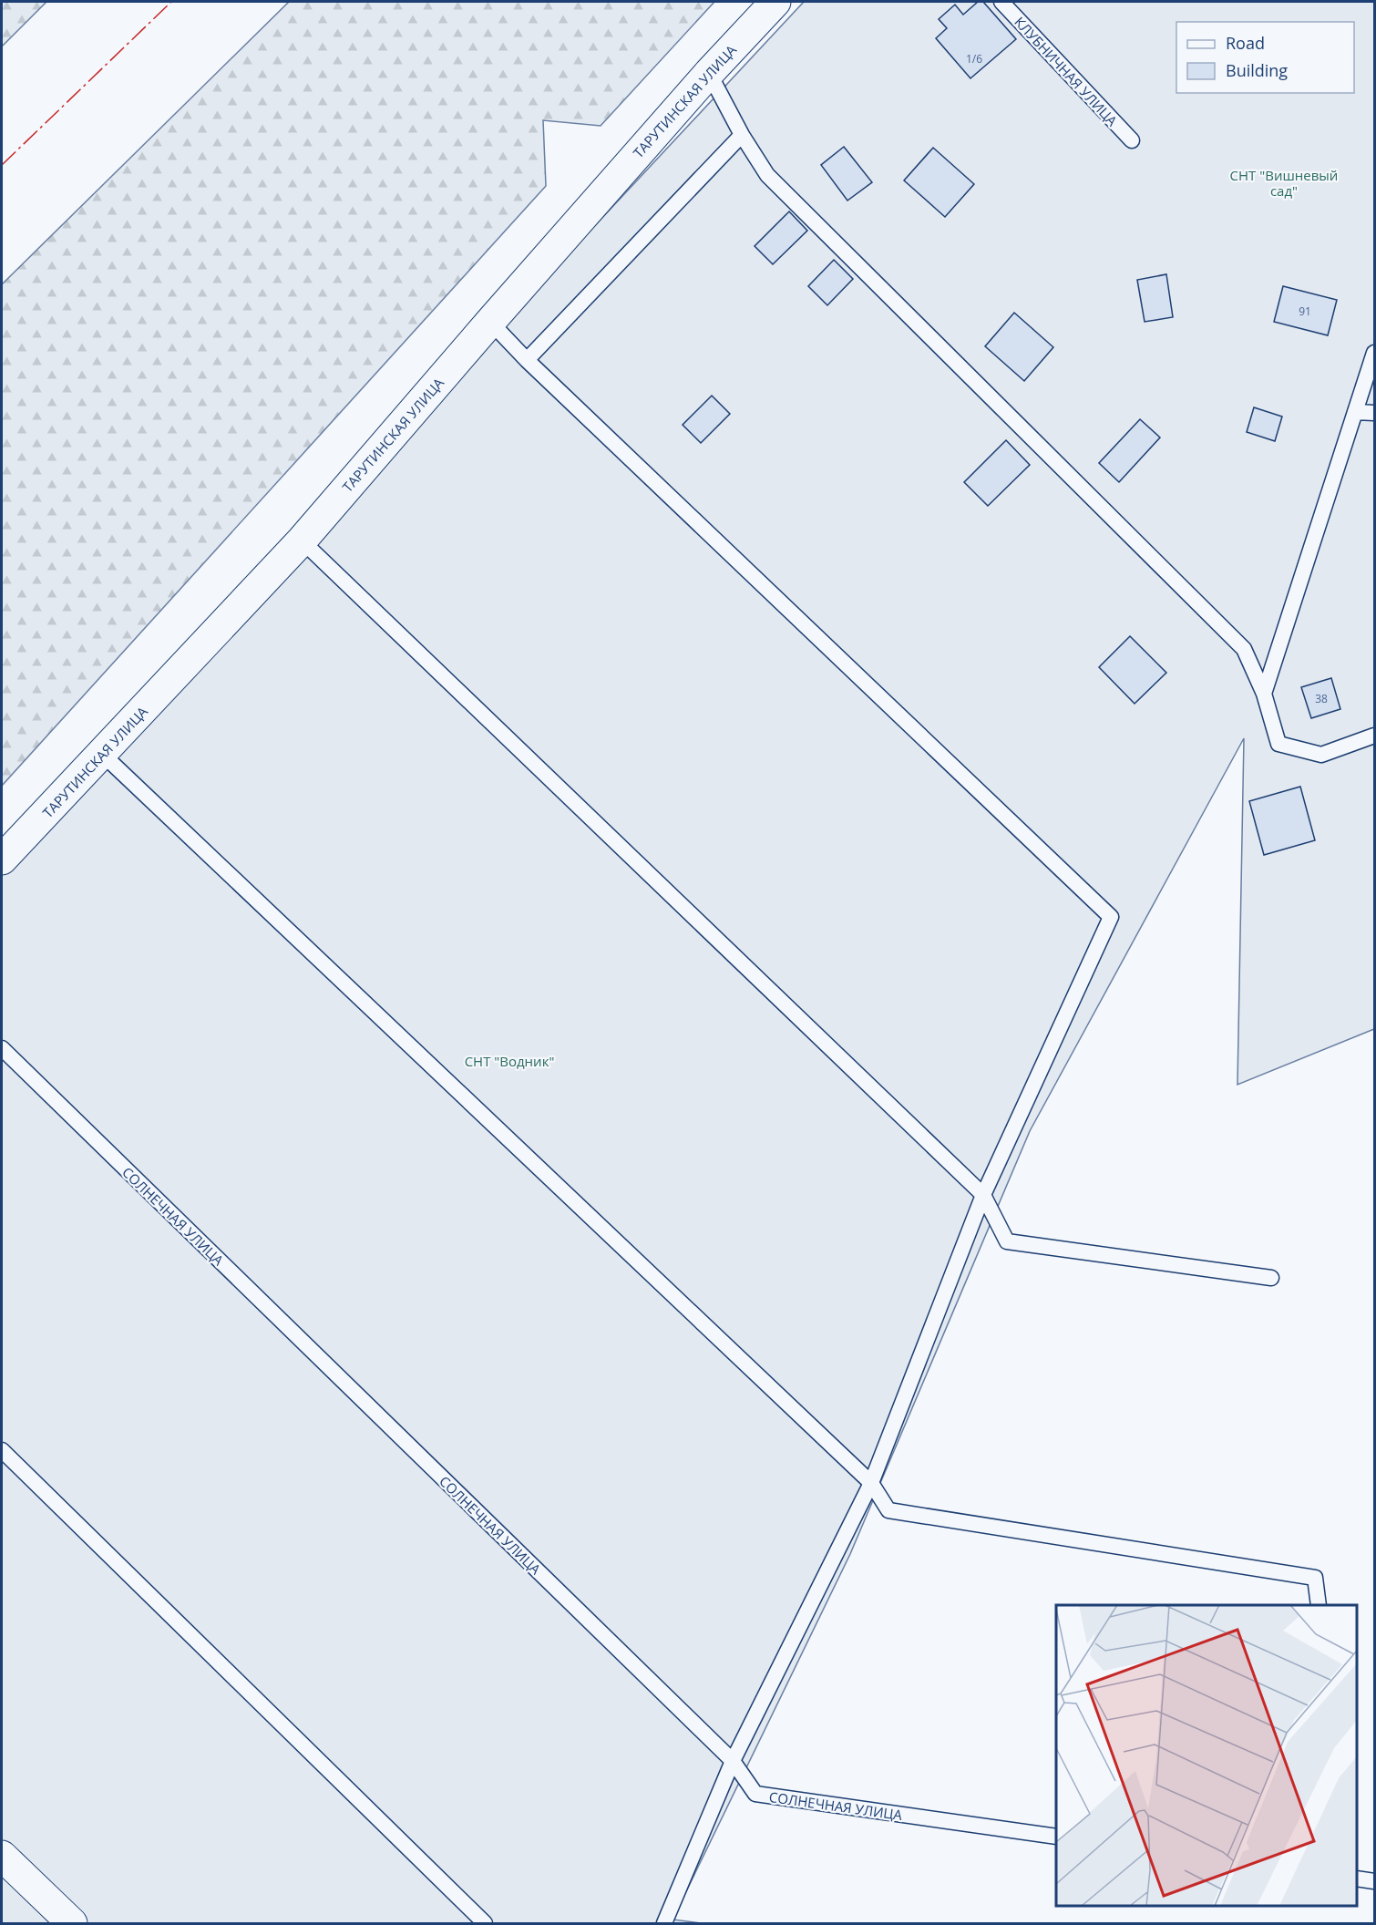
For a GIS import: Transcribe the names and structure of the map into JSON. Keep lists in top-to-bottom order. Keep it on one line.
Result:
{"streets":{"main road":["ТАРУТИНСКАЯ УЛИЦА"],"lane":["КЛУБНИЧНАЯ УЛИЦА","СОЛНЕЧНАЯ УЛИЦА"]},"parks":["СНТ \"Вишневый сад\"","СНТ \"Водник\""],"house_numbers":["1/6","91","38"],"legend":["Road","Building"]}
